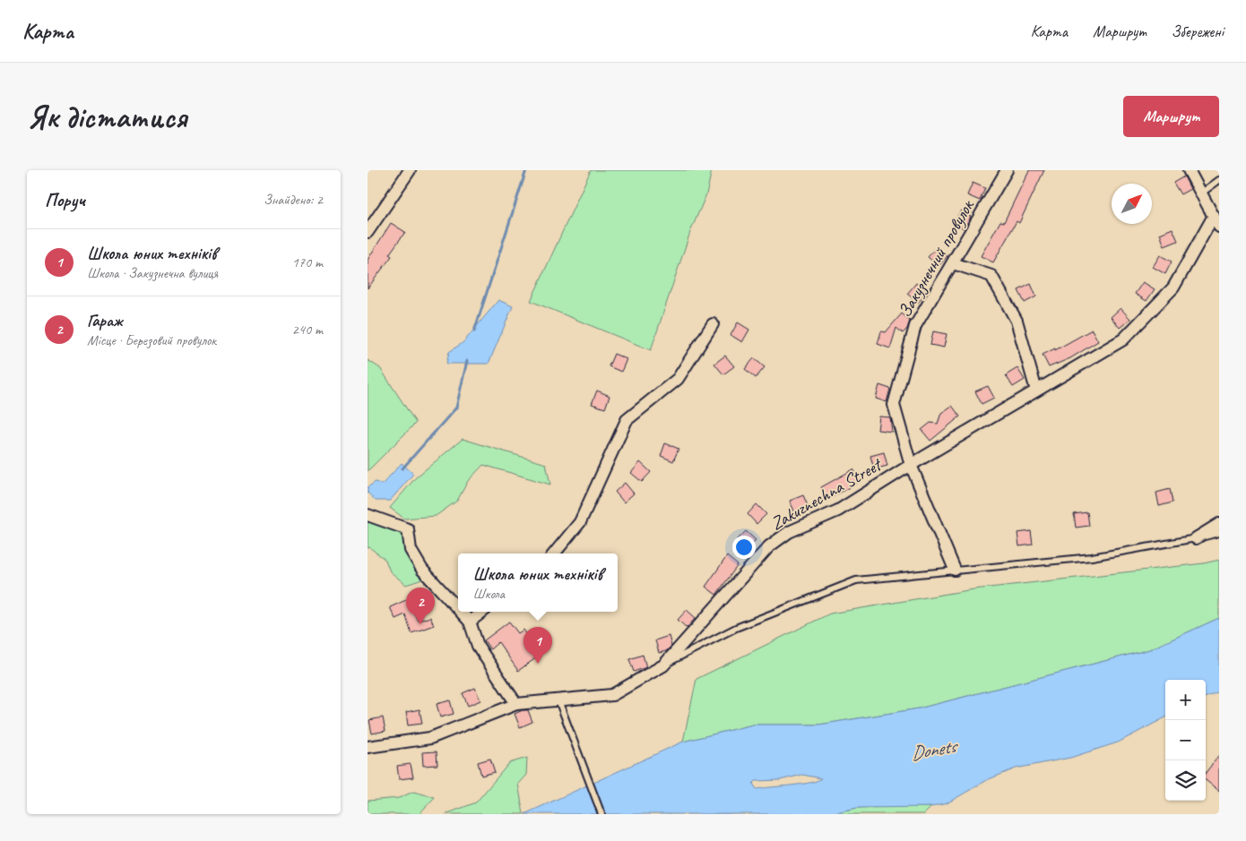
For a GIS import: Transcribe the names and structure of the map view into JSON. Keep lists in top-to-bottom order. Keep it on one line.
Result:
{"streets":{"street":["Закузнечний провулок","Zakuznechna Street"]},"crossings":[["Закузнечний провулок","Zakuznechna Street"]],"water":["Donets"],"north":"top right","page":{"header":"Карта","nav":["Карта","Маршрут","Збережені"],"buttons":"Маршрут","title":"Як дістатися","heading":["Поруч","Знайдено: 2"],"list":[{"mark":"1","name":"Школа юних техніків","note":"Школа · Закузнечна вулиця","value":"170 m"},{"mark":"2","name":"Гараж","note":"Місце · Березовий провулок","value":"240 m"}],"popup":["Школа юних техніків","Школа"],"pins":["2","1"],"map_buttons":["+","−"]}}
